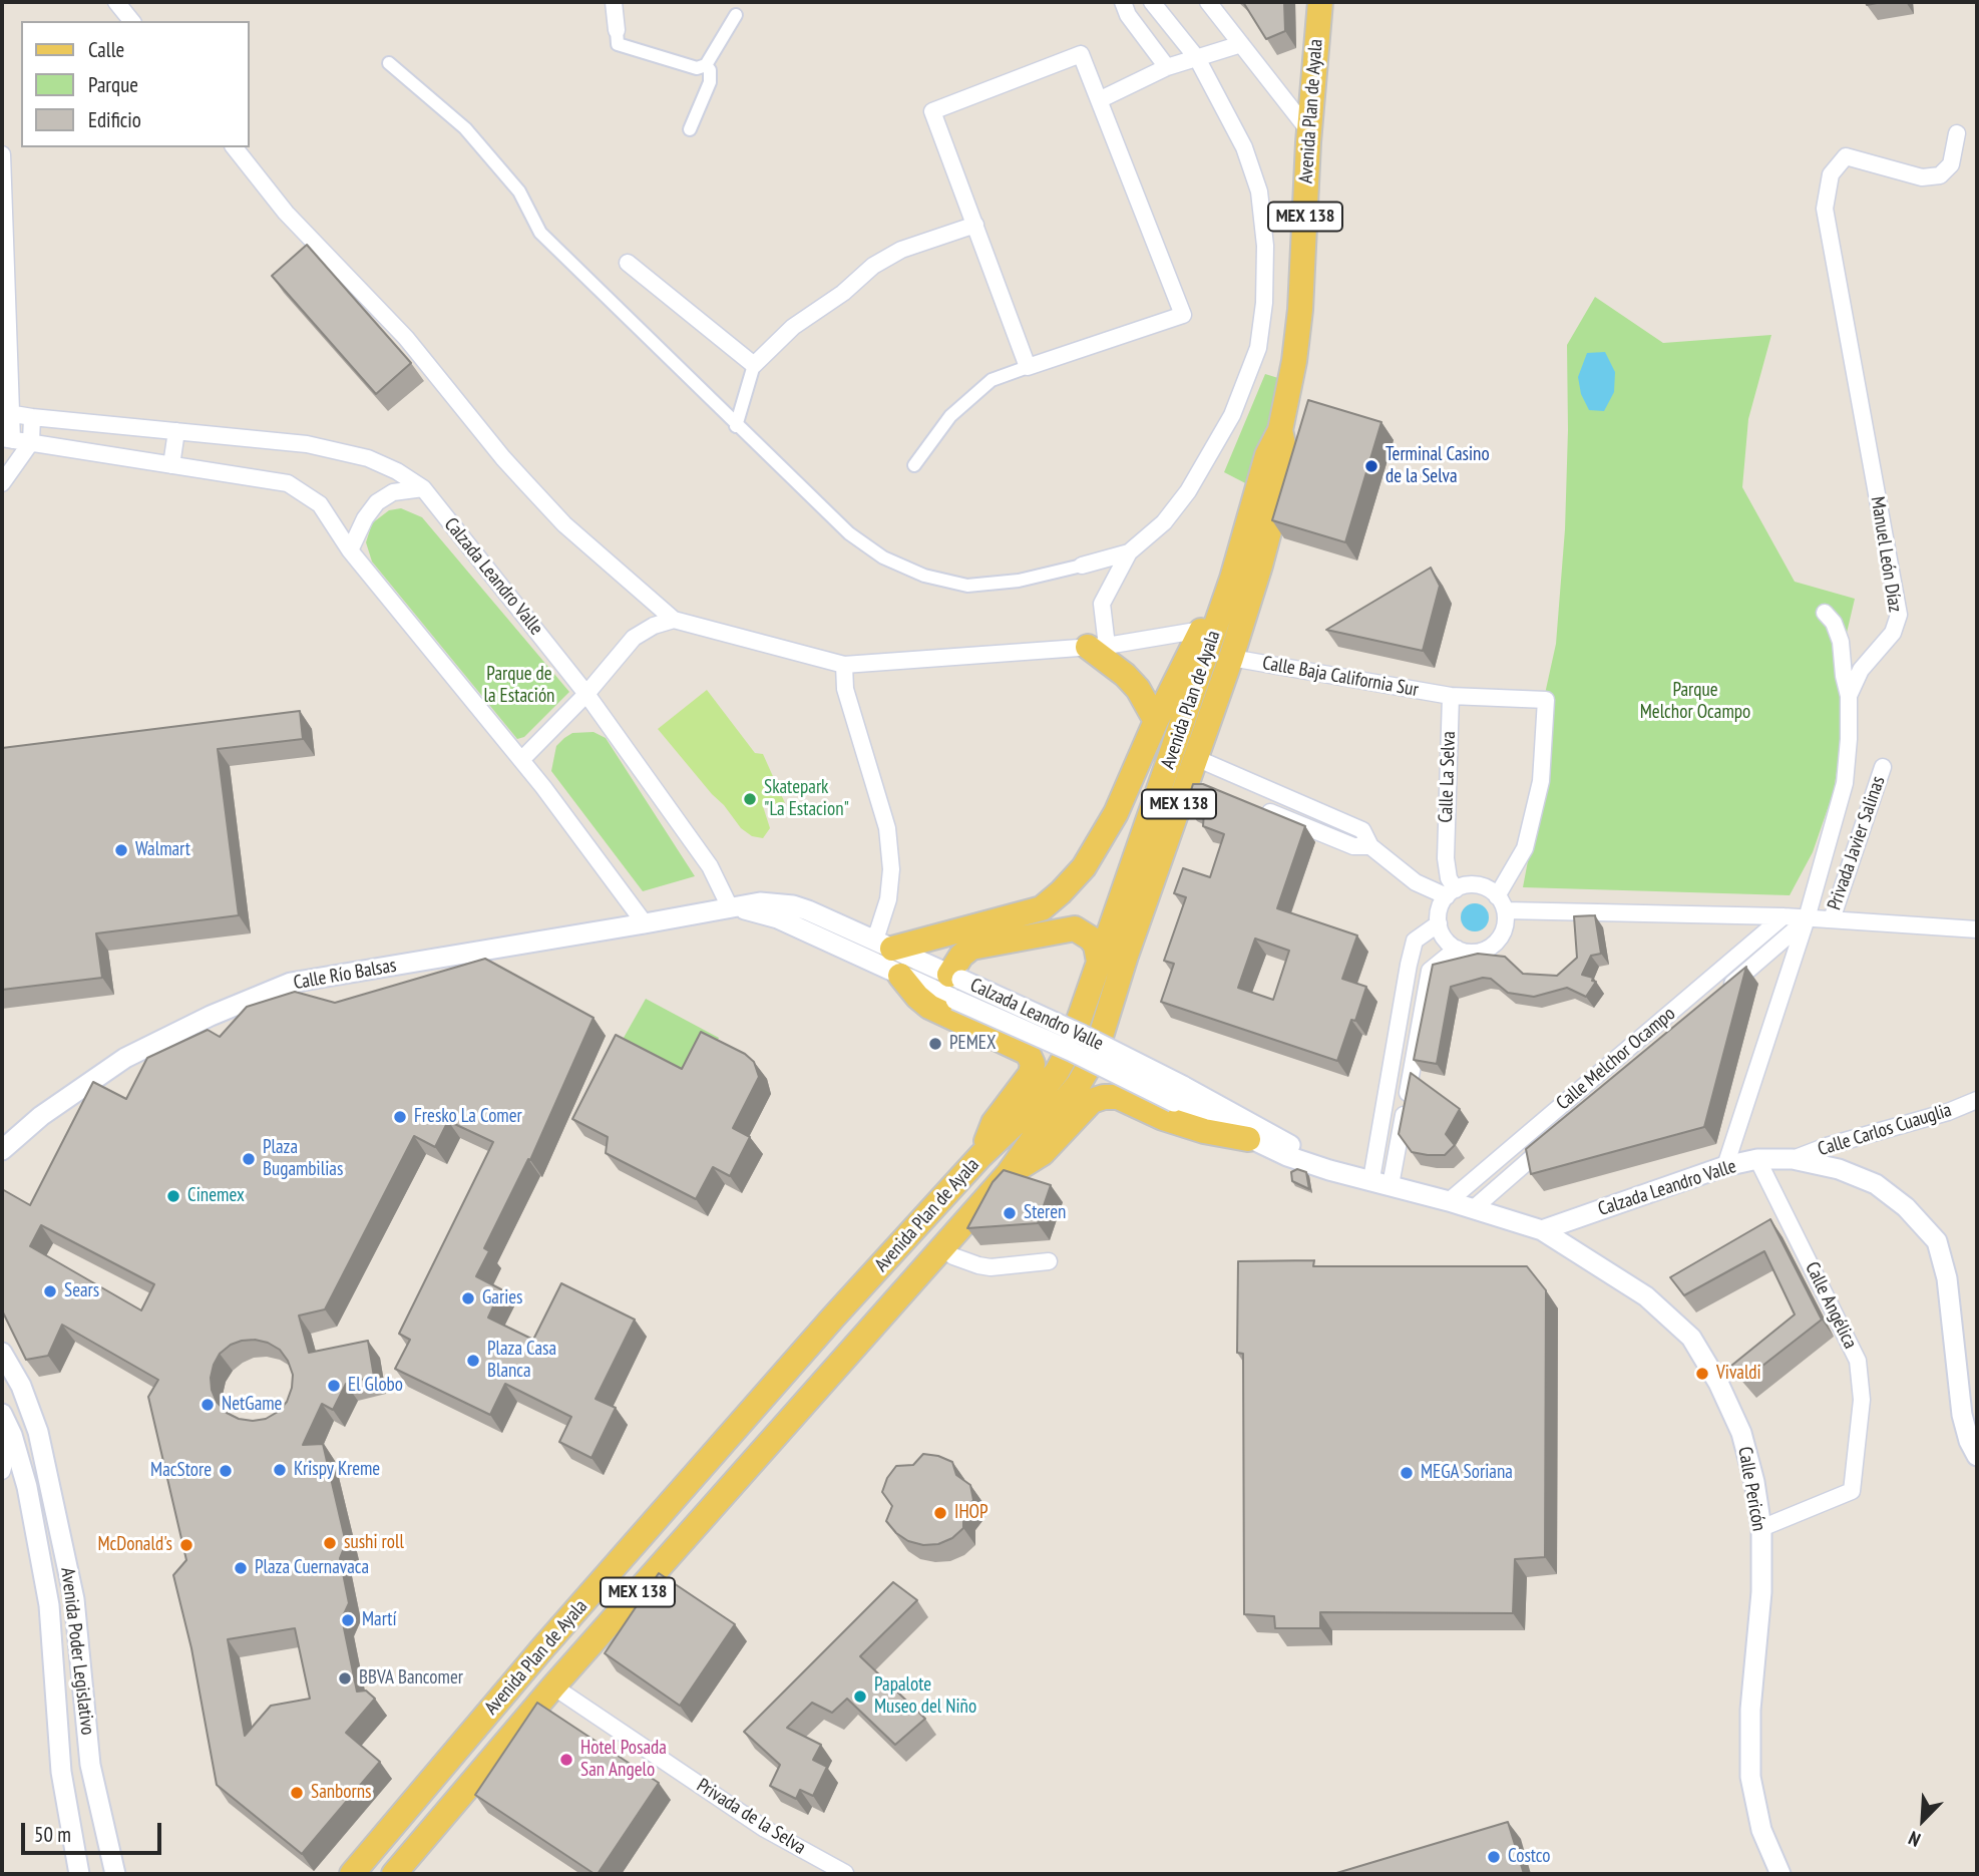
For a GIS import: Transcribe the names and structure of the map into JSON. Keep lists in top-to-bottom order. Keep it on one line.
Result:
{"streets":{"main road":["Avenida Plan de Ayala","MEX 138"],"street":["Manuel León Díaz","Calzada Leandro Valle","Calle Baja California Sur","Calle La Selva","Privada Javier Salinas","Calle Río Balsas","Calle Melchor Ocampo","Calle Carlos Cuauglia","Calle Angélica","Calle Pericón","Avenida Poder Legislativo","Privada de la Selva"]},"crossings":[["Avenida Plan de Ayala","Calle Baja California Sur"],["Avenida Plan de Ayala","Privada de la Selva"],["Calzada Leandro Valle","Calle Río Balsas"],["Calzada Leandro Valle","Calle Melchor Ocampo"],["Calzada Leandro Valle","Calle Carlos Cuauglia"],["Calzada Leandro Valle","Calle Angélica"],["Calzada Leandro Valle","Calle Pericón"],["Calle Baja California Sur","Calle La Selva"],["Calle Angélica","Calle Pericón"]],"parks":["Parque de la Estación","Parque Melchor Ocampo"],"places":["Terminal Casino de la Selva","Skatepark \"La Estacion\"","Walmart","PEMEX","Fresko La Comer","Plaza Bugambilias","Cinemex","Steren","Sears","Garies","Plaza Casa Blanca","Vivaldi","El Globo","NetGame","Krispy Kreme","MacStore","MEGA Soriana","IHOP","sushi roll","McDonald's","Plaza Cuernavaca","Martí","BBVA Bancomer","Papalote Museo del Niño","Hotel Posada San Angelo","Sanborns","Costco"],"legend":["Calle","Parque","Edificio"],"scale_bar":"50 m","north":"bottom left"}
